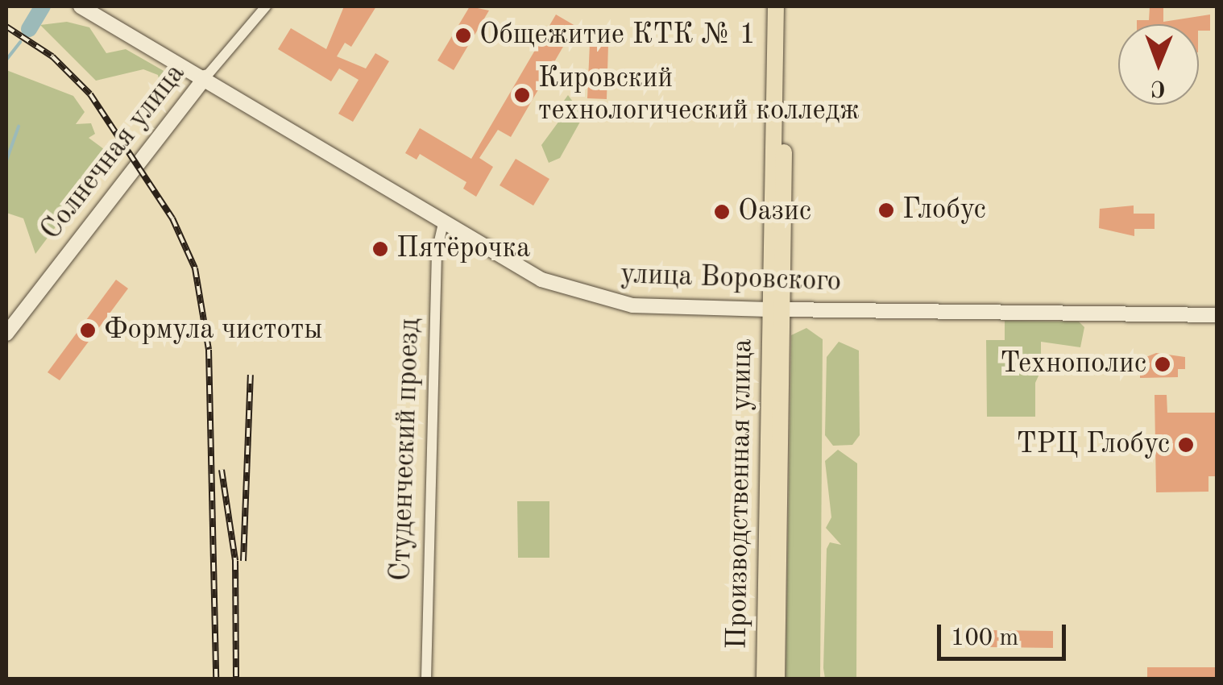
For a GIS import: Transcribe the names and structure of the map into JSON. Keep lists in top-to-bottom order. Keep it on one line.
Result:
{"streets":{"highway":["Производственная улица"],"main road":["Солнечная улица","улица Воровского"],"street":["Студенческий проезд"]},"crossings":[["Солнечная улица","улица Воровского"],["улица Воровского","Студенческий проезд"],["улица Воровского","Производственная улица"]],"places":["Общежитие КТК № 1","Кировский технологический колледж","Глобус","Оазис","Пятёрочка","Формула чистоты","Технополис","ТРЦ Глобус"],"scale_bar":"100 m","north":"bottom"}
